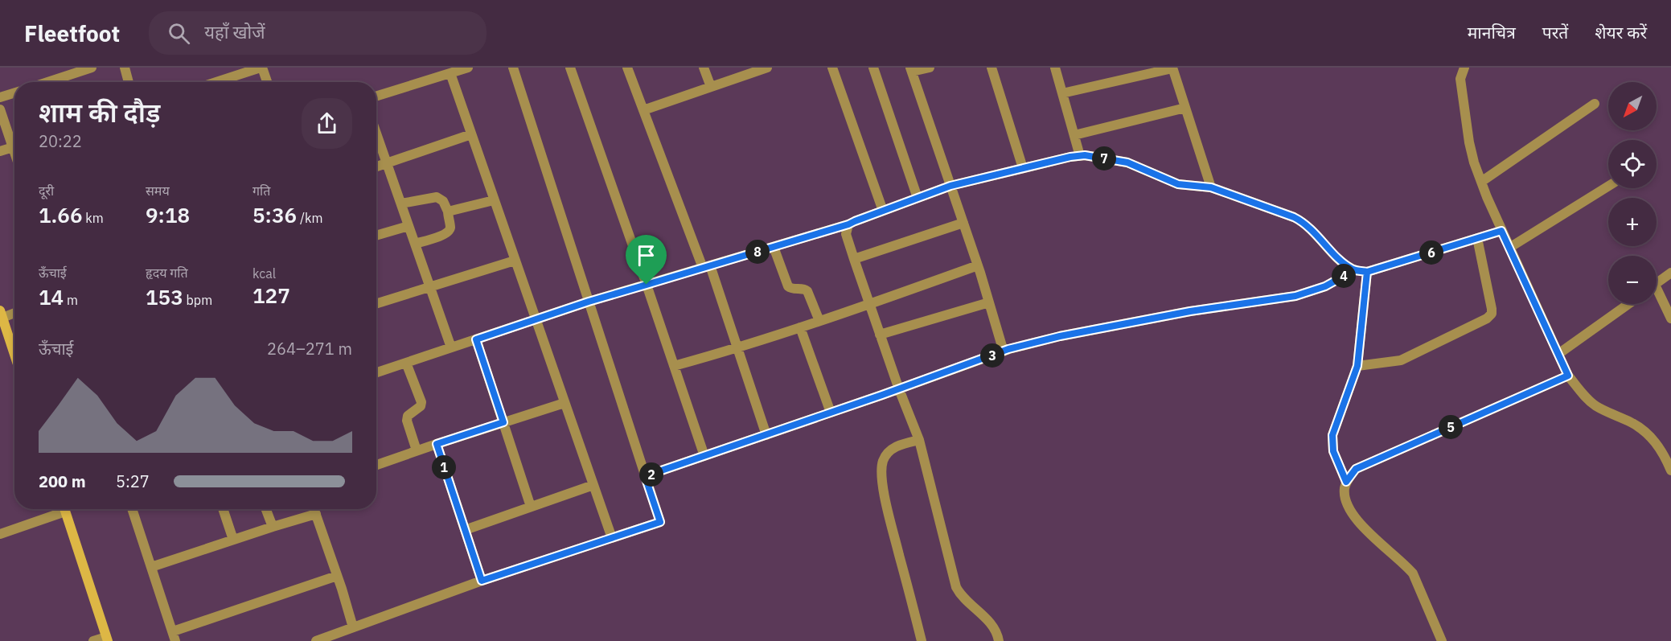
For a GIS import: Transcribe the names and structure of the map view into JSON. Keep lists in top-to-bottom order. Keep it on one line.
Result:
{"north":"bottom left","page":{"header":"Fleetfoot","search":"यहाँ खोजें","nav":["मानचित्र","परतें","शेयर करें"],"map_buttons":["+","−"],"heading":["शाम की दौड़","20:22"],"pins":["7","8","6","4","3","5","1","2"],"stats":[["दूरी","1.66 km"],["समय","9:18"],["गति","5:36 /km"],["ऊँचाई","14 m"],["हृदय गति","153 bpm"],["kcal","127"]],"chart":["ऊँचाई","264–271 m"],"list":[{"name":"200 m","note":"5:27"}]}}
